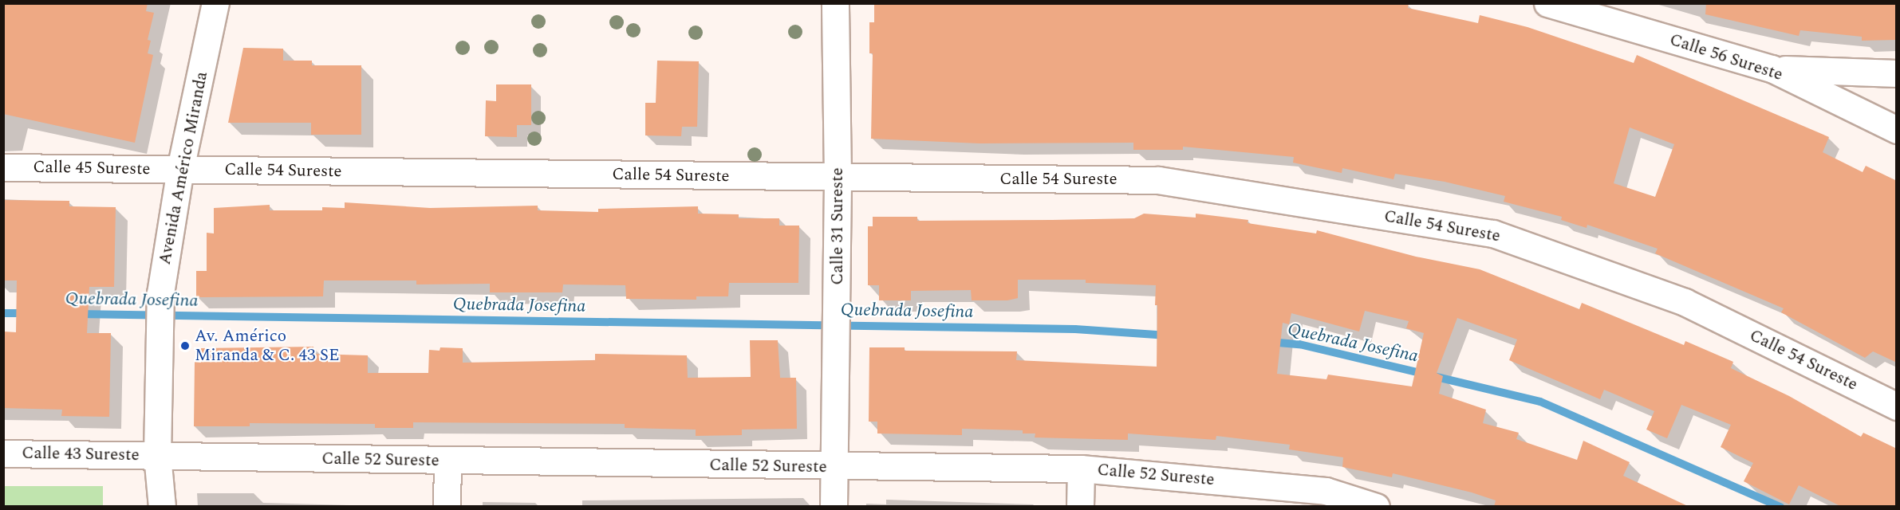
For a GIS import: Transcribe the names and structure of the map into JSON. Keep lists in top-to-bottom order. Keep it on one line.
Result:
{"streets":{"street":["Calle 56 Sureste","Calle 45 Sureste","Avenida Américo Miranda","Calle 54 Sureste","Calle 31 Sureste","Calle 43 Sureste","Calle 52 Sureste"]},"crossings":[["Calle 45 Sureste","Avenida Américo Miranda"],["Calle 45 Sureste","Calle 54 Sureste"],["Avenida Américo Miranda","Calle 54 Sureste"],["Avenida Américo Miranda","Calle 43 Sureste"],["Avenida Américo Miranda","Calle 52 Sureste"],["Calle 54 Sureste","Calle 31 Sureste"],["Calle 31 Sureste","Calle 52 Sureste"],["Calle 43 Sureste","Calle 52 Sureste"]],"water":["Quebrada Josefina"],"places":["Av. Américo Miranda & C. 43 SE"]}
